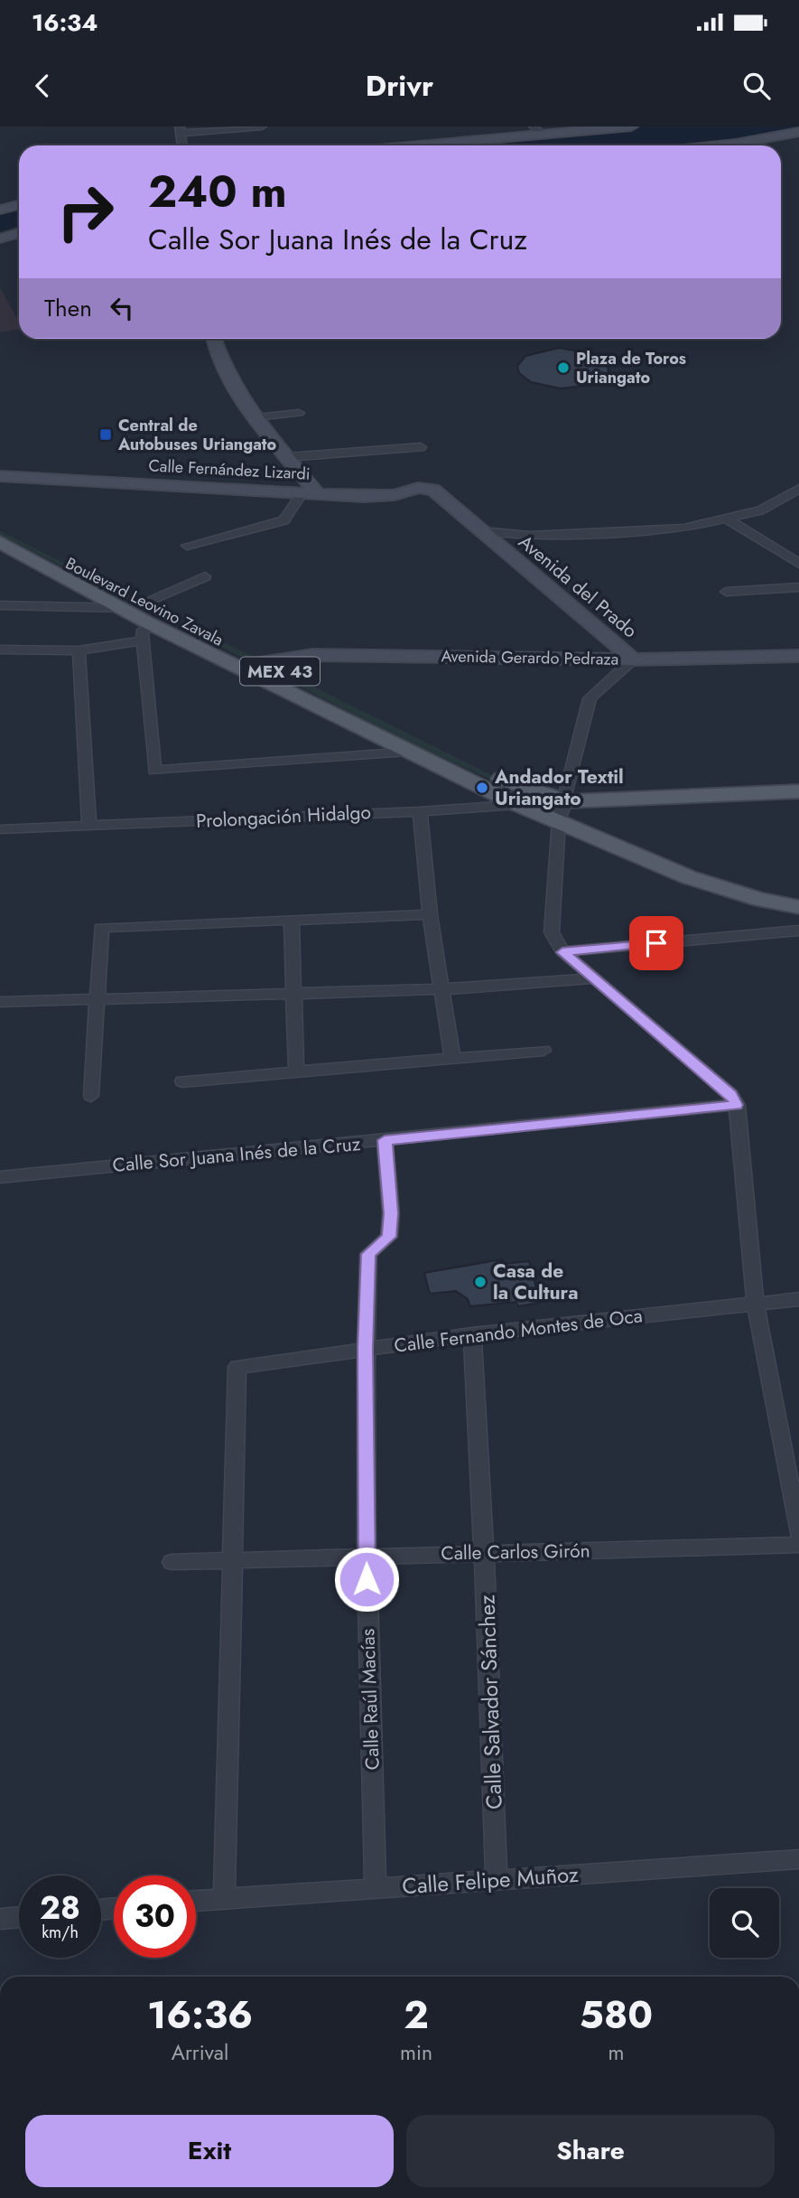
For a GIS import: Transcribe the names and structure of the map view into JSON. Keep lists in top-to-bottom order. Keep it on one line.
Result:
{"streets":{"main road":["Boulevard Leovino Zavala","MEX 43"],"street":["Calle Fernández Lizardi","Avenida del Prado","Avenida Gerardo Pedraza","Prolongación Hidalgo","Calle Sor Juana Inés de la Cruz","Calle Fernando Montes de Oca","Calle Carlos Girón","Calle Raúl Macías","Calle Salvador Sánchez","Calle Felipe Muñoz"]},"crossings":[["Calle Fernández Lizardi","Avenida del Prado"],["Avenida del Prado","Boulevard Leovino Zavala"],["Avenida del Prado","Avenida Gerardo Pedraza"],["Avenida del Prado","MEX 43"],["Boulevard Leovino Zavala","Avenida Gerardo Pedraza"],["Boulevard Leovino Zavala","MEX 43"],["Boulevard Leovino Zavala","Prolongación Hidalgo"],["Calle Sor Juana Inés de la Cruz","Calle Raúl Macías"],["Calle Fernando Montes de Oca","Calle Carlos Girón"],["Calle Fernando Montes de Oca","Calle Raúl Macías"],["Calle Fernando Montes de Oca","Calle Salvador Sánchez"],["Calle Carlos Girón","Calle Raúl Macías"],["Calle Carlos Girón","Calle Salvador Sánchez"],["Calle Raúl Macías","Calle Felipe Muñoz"],["Calle Salvador Sánchez","Calle Felipe Muñoz"]],"places":{"other":["Plaza de Toros Uriangato","Andador Textil Uriangato","Casa de la Cultura"],"transit":["Central de Autobuses Uriangato"]},"page":{"status":"16:34","header":"Drivr","turn":["240 m","Calle Sor Juana Inés de la Cruz"],"then":"Then","speed":"28 km/h","limit":"30","eta":["16:36","Arrival","2","min","580","m"],"buttons":["Exit","Share"]}}
